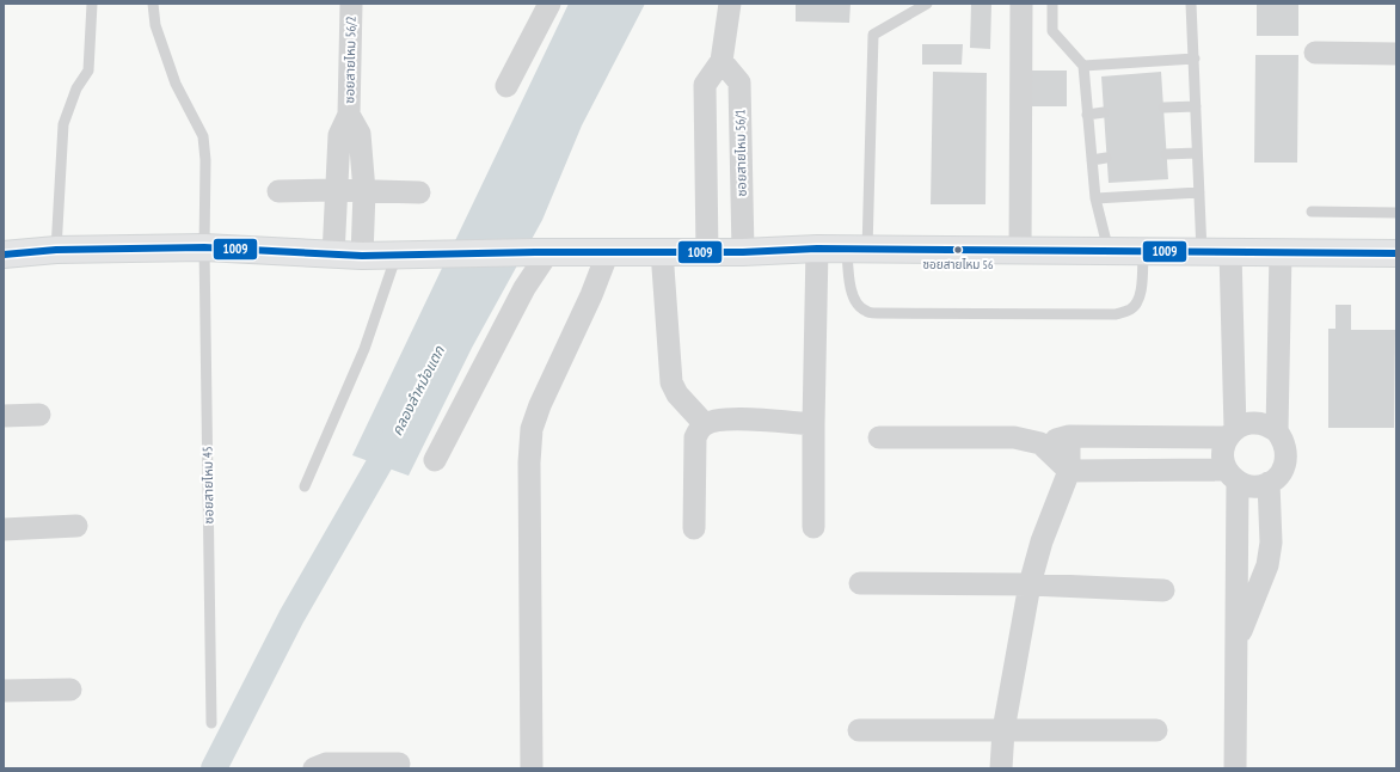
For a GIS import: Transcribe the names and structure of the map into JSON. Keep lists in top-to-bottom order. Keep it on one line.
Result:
{"streets":{"street":["ซอยสายไหม 56/2","ซอยสายไหม 56/1"],"lane":["ซอยสายไหม 45"]},"water":["คลองลำหม้อแตก"],"places":["ซอยสายไหม 56"],"lines":["transit line 1009"]}
